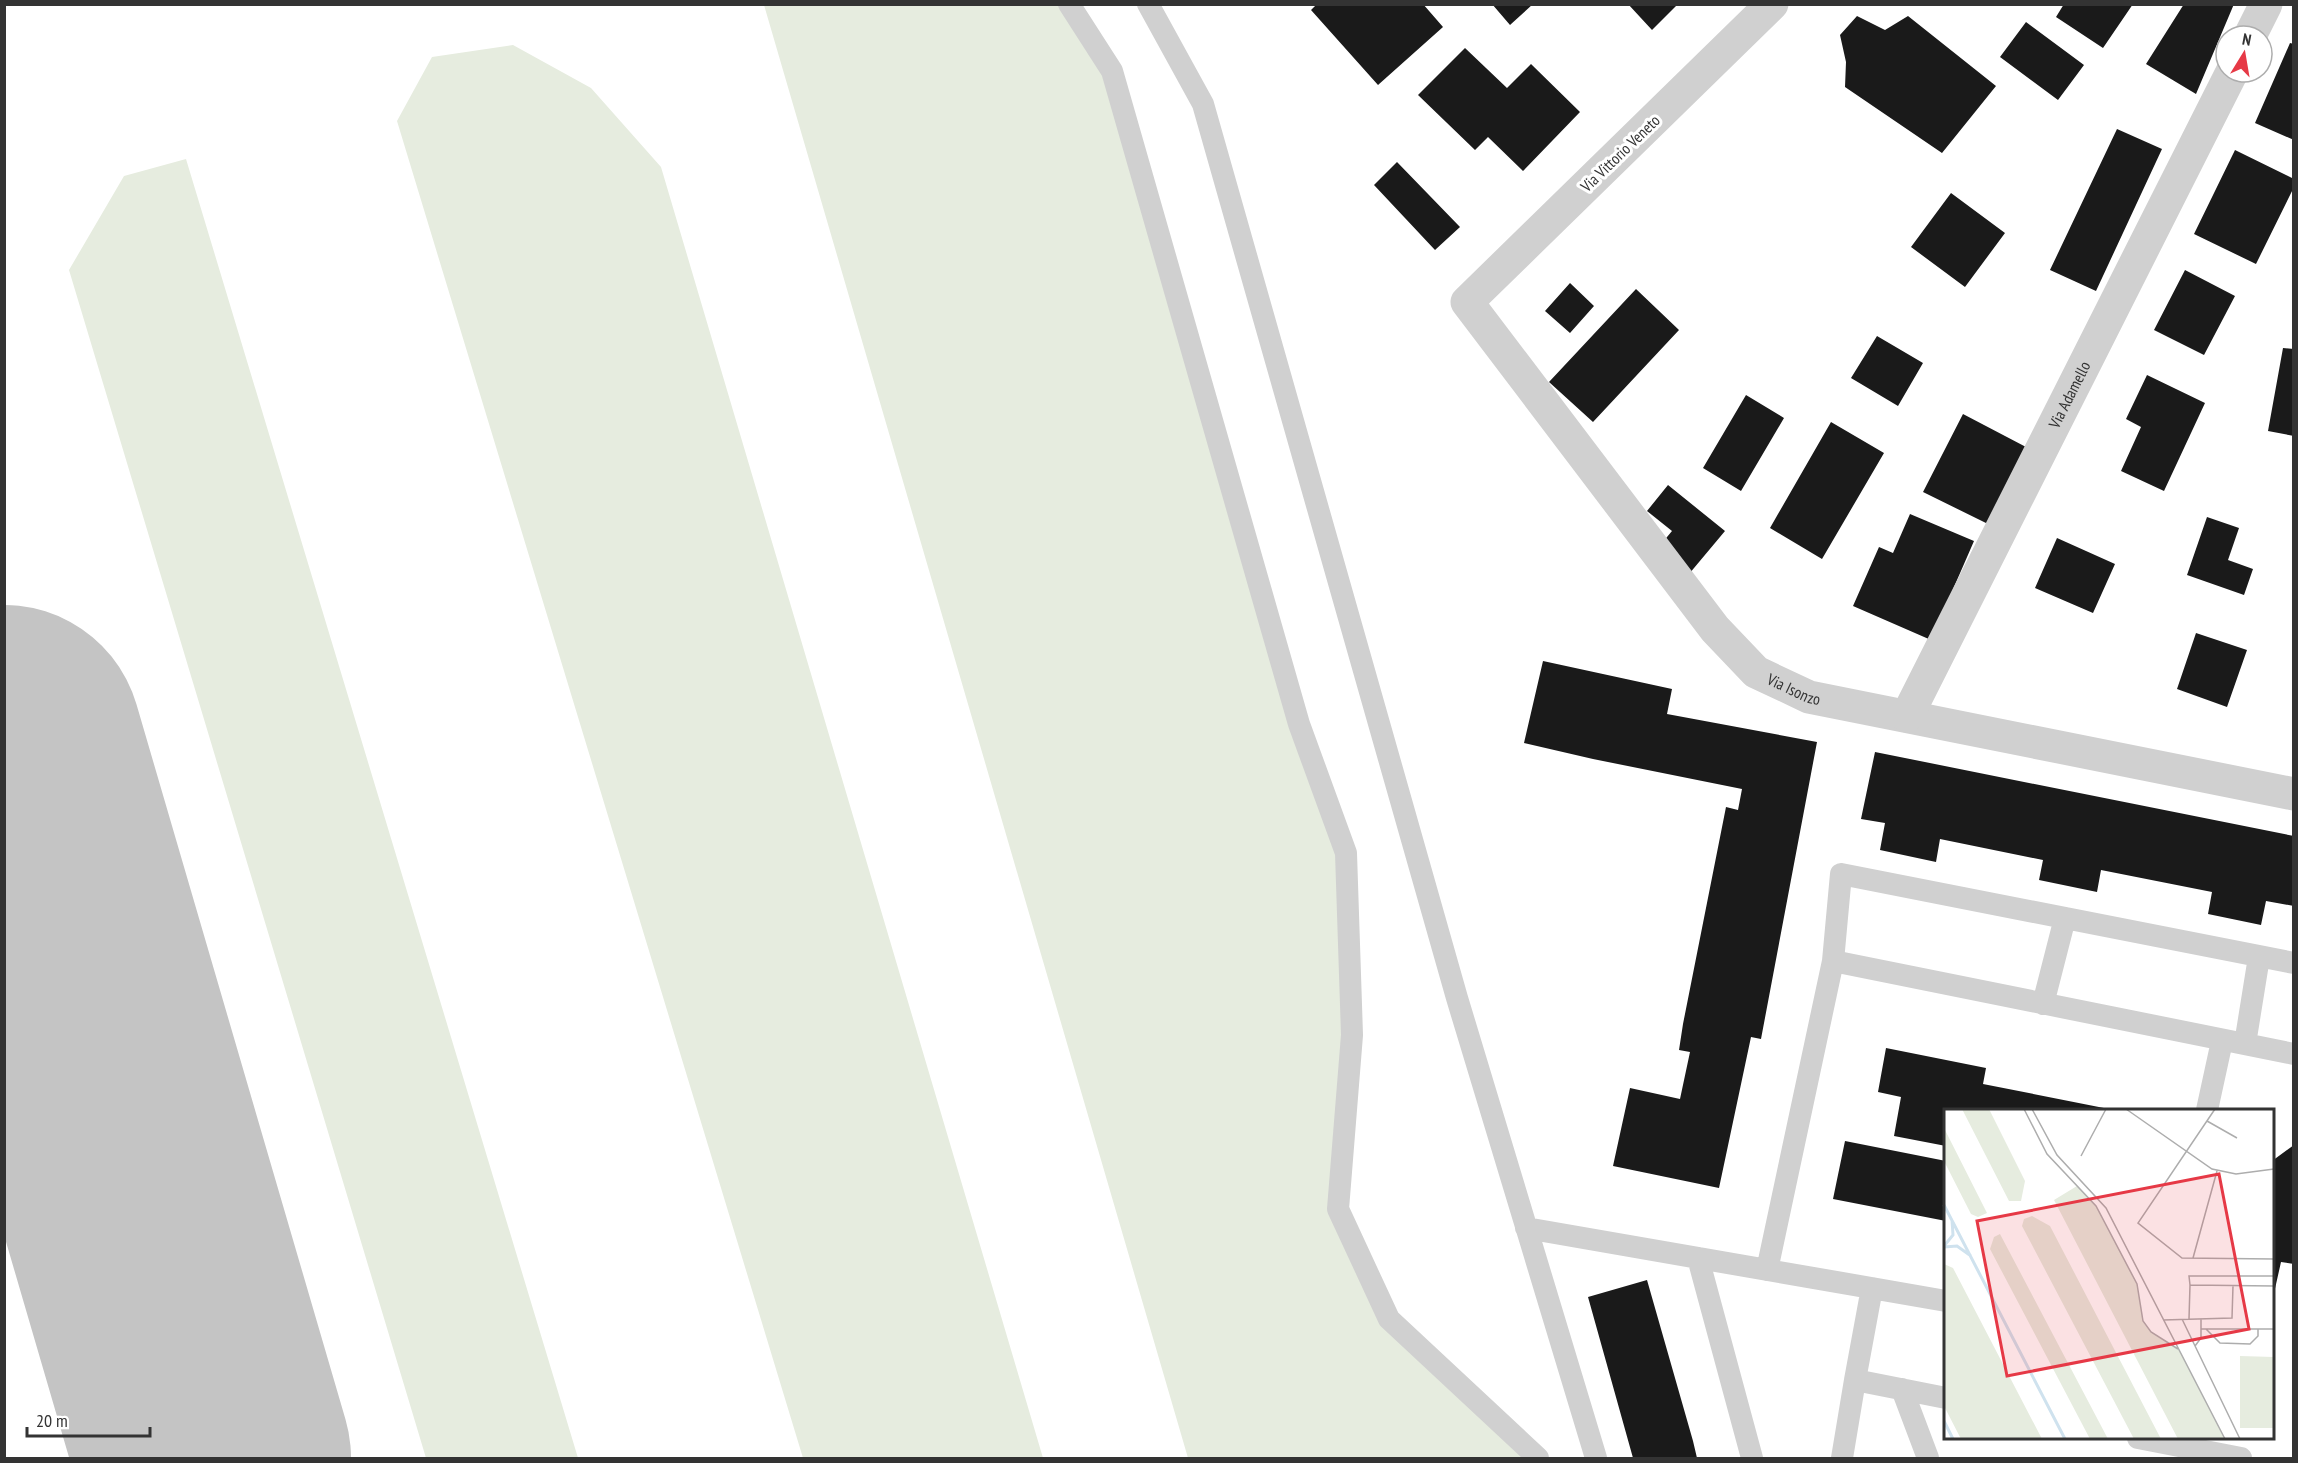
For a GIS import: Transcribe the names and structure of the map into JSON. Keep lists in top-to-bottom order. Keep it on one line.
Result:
{"streets":{"street":["Via Vittorio Veneto","Via Adamello","Via Isonzo"]},"crossings":[["Via Vittorio Veneto","Via Isonzo"],["Via Adamello","Via Isonzo"]],"scale_bar":"20 m","north":"top"}
